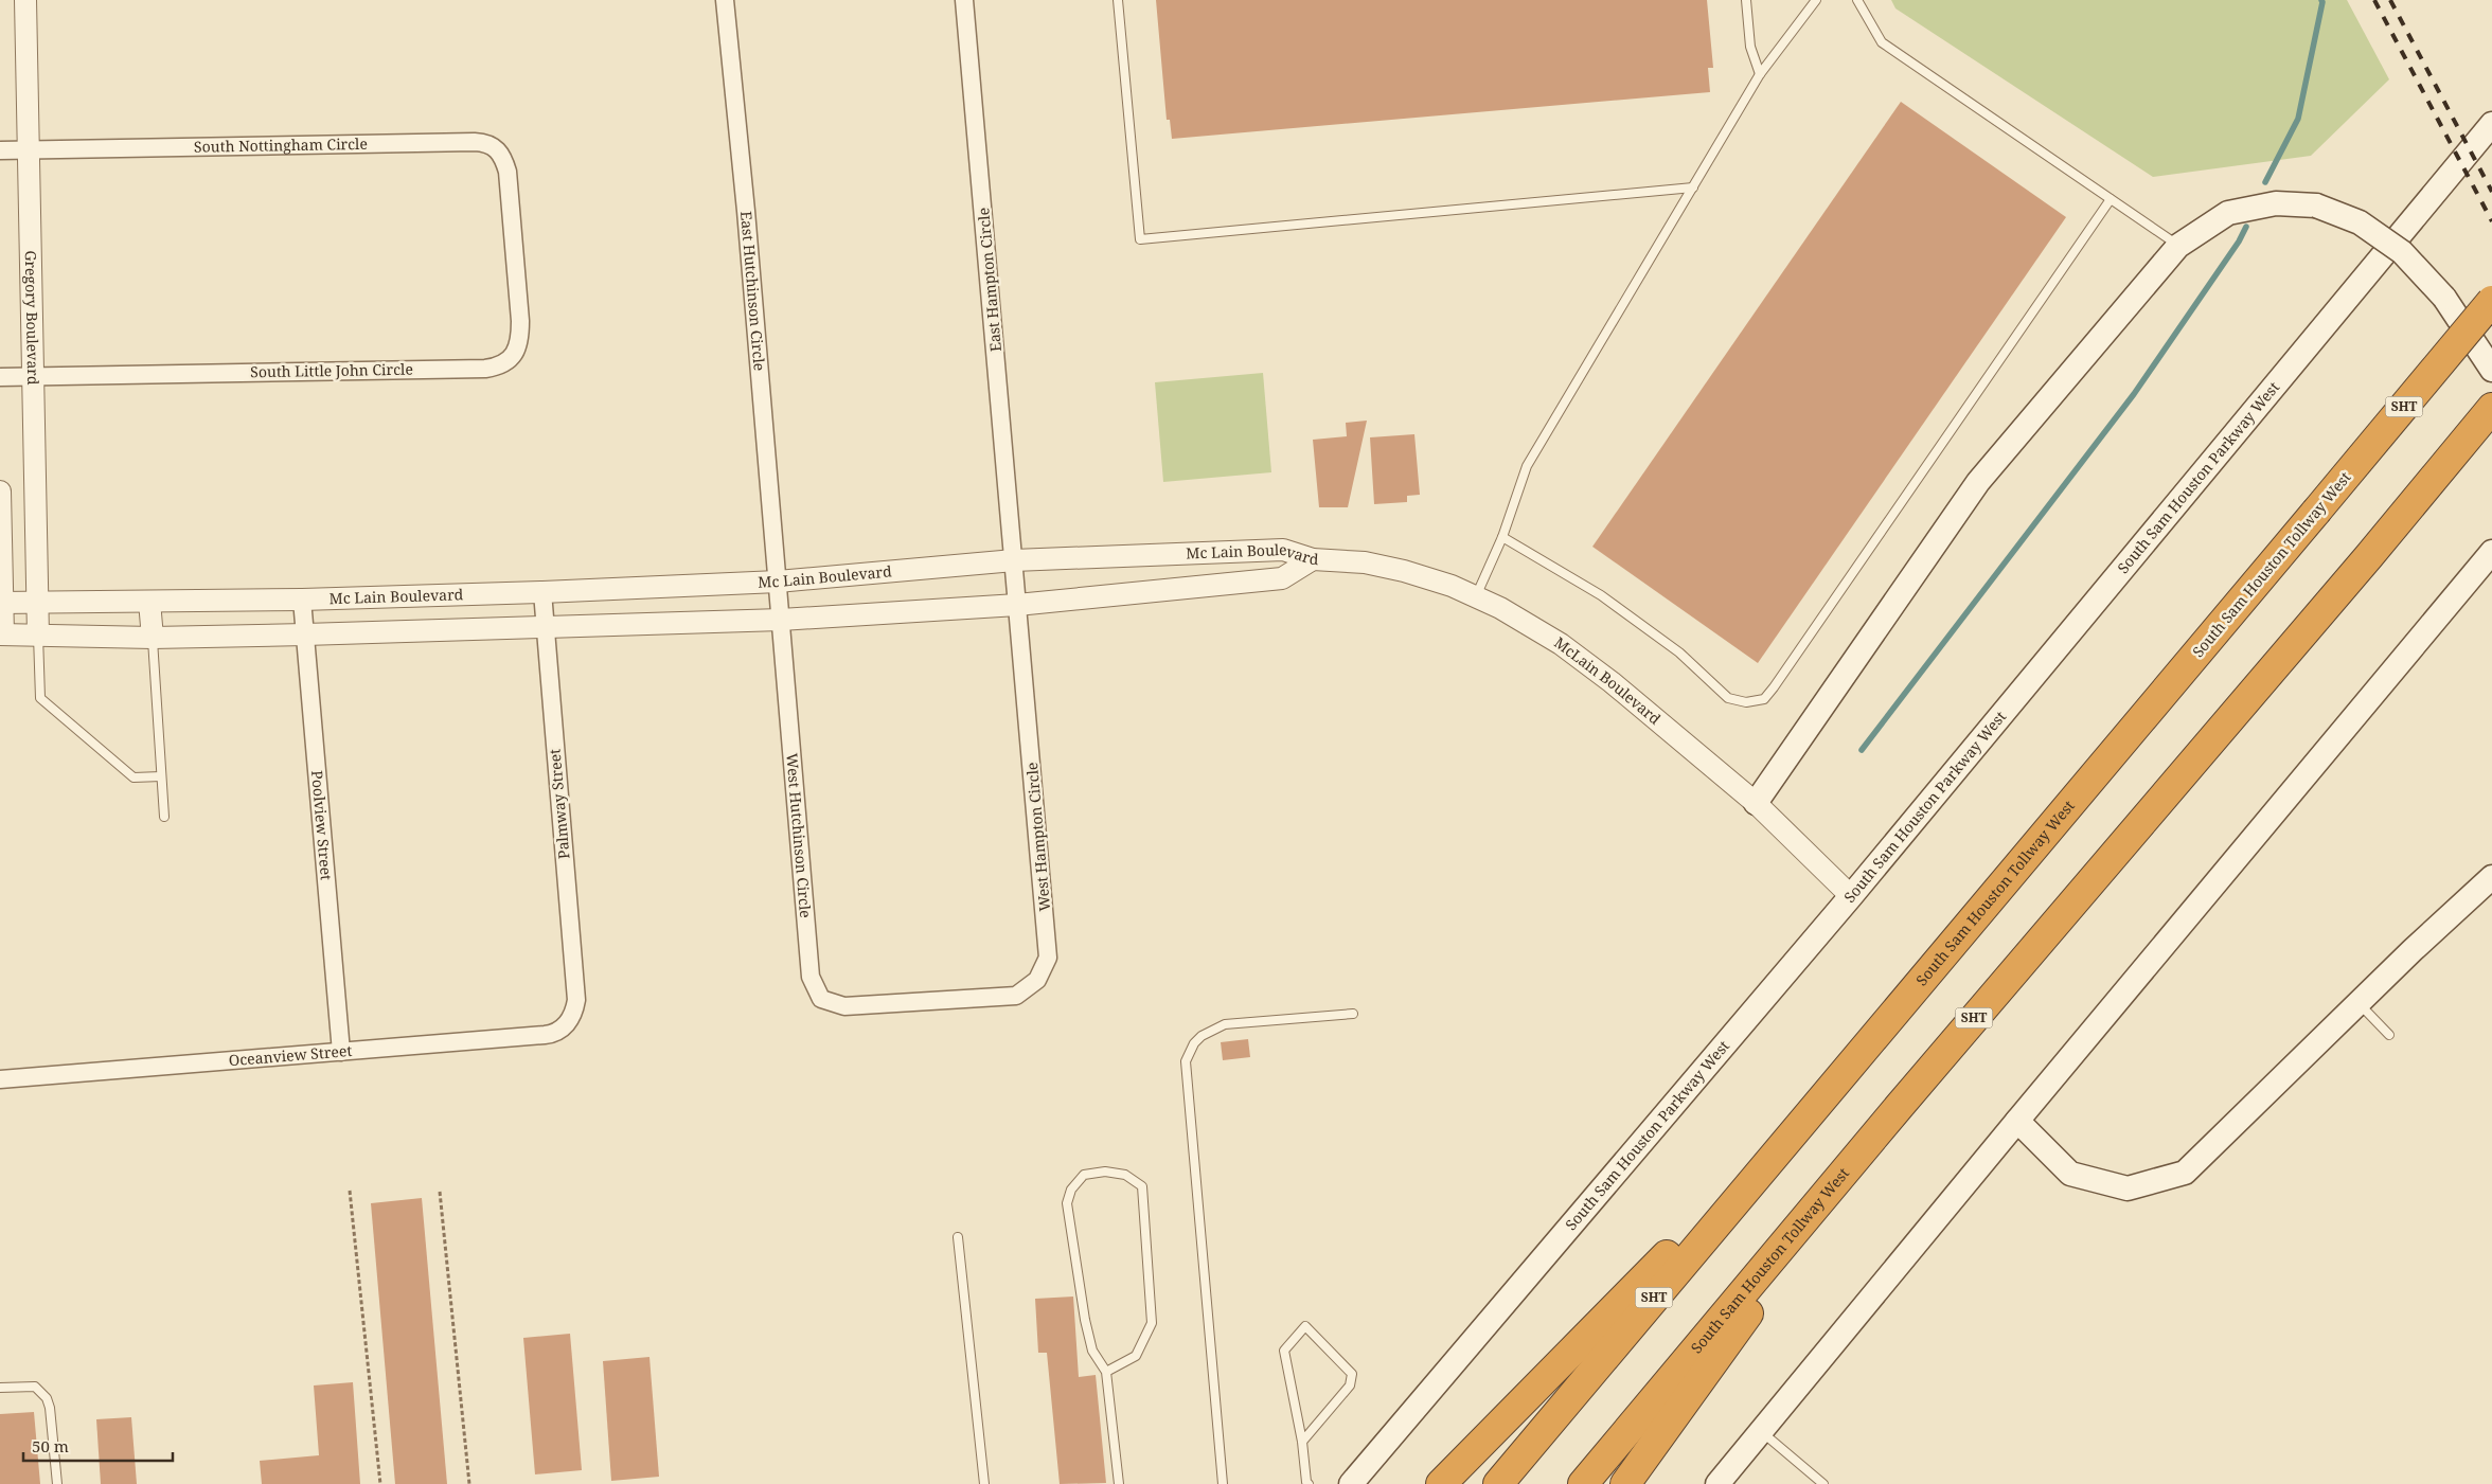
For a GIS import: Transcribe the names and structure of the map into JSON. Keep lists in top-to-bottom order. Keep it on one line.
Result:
{"streets":{"highway":["SHT","South Sam Houston Tollway West"],"main road":["South Sam Houston Parkway West"],"street":["South Nottingham Circle","East Hampton Circle","East Hutchinson Circle","Gregory Boulevard","South Little John Circle","Mc Lain Boulevard","McLain Boulevard","Palmway Street","Poolview Street","West Hutchinson Circle","West Hampton Circle","Oceanview Street"]},"crossings":[["South Nottingham Circle","Gregory Boulevard"],["South Nottingham Circle","South Little John Circle"],["East Hampton Circle","Mc Lain Boulevard"],["East Hampton Circle","West Hampton Circle"],["East Hutchinson Circle","Mc Lain Boulevard"],["East Hutchinson Circle","West Hutchinson Circle"],["Gregory Boulevard","South Little John Circle"],["Gregory Boulevard","Mc Lain Boulevard"],["South Sam Houston Parkway West","McLain Boulevard"],["Mc Lain Boulevard","McLain Boulevard"],["Mc Lain Boulevard","Palmway Street"],["Mc Lain Boulevard","Poolview Street"],["Mc Lain Boulevard","West Hutchinson Circle"],["Mc Lain Boulevard","West Hampton Circle"],["Palmway Street","Oceanview Street"],["Poolview Street","Oceanview Street"],["West Hutchinson Circle","West Hampton Circle"]],"scale_bar":"50 m"}
